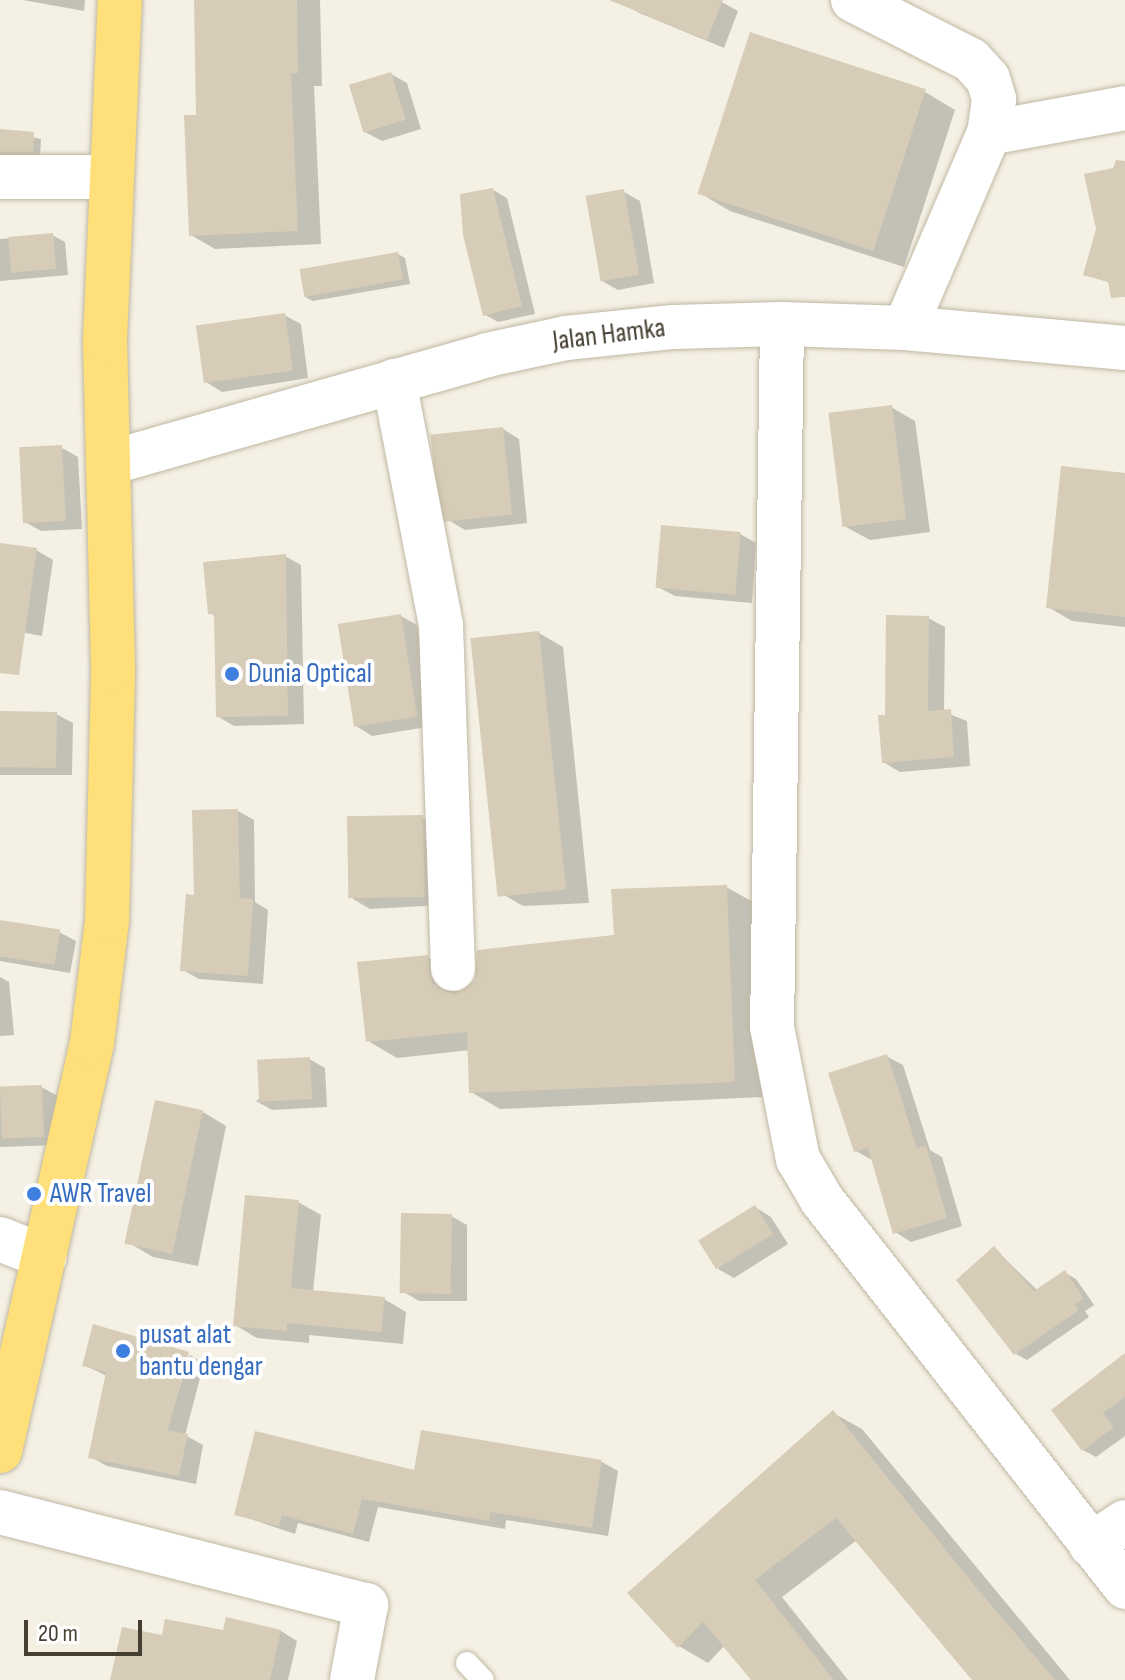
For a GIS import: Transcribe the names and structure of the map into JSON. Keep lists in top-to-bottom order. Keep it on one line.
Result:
{"streets":{"street":["Jalan Hamka"]},"places":["Dunia Optical","AWR Travel","pusat alat bantu dengar"],"scale_bar":"20 m"}
